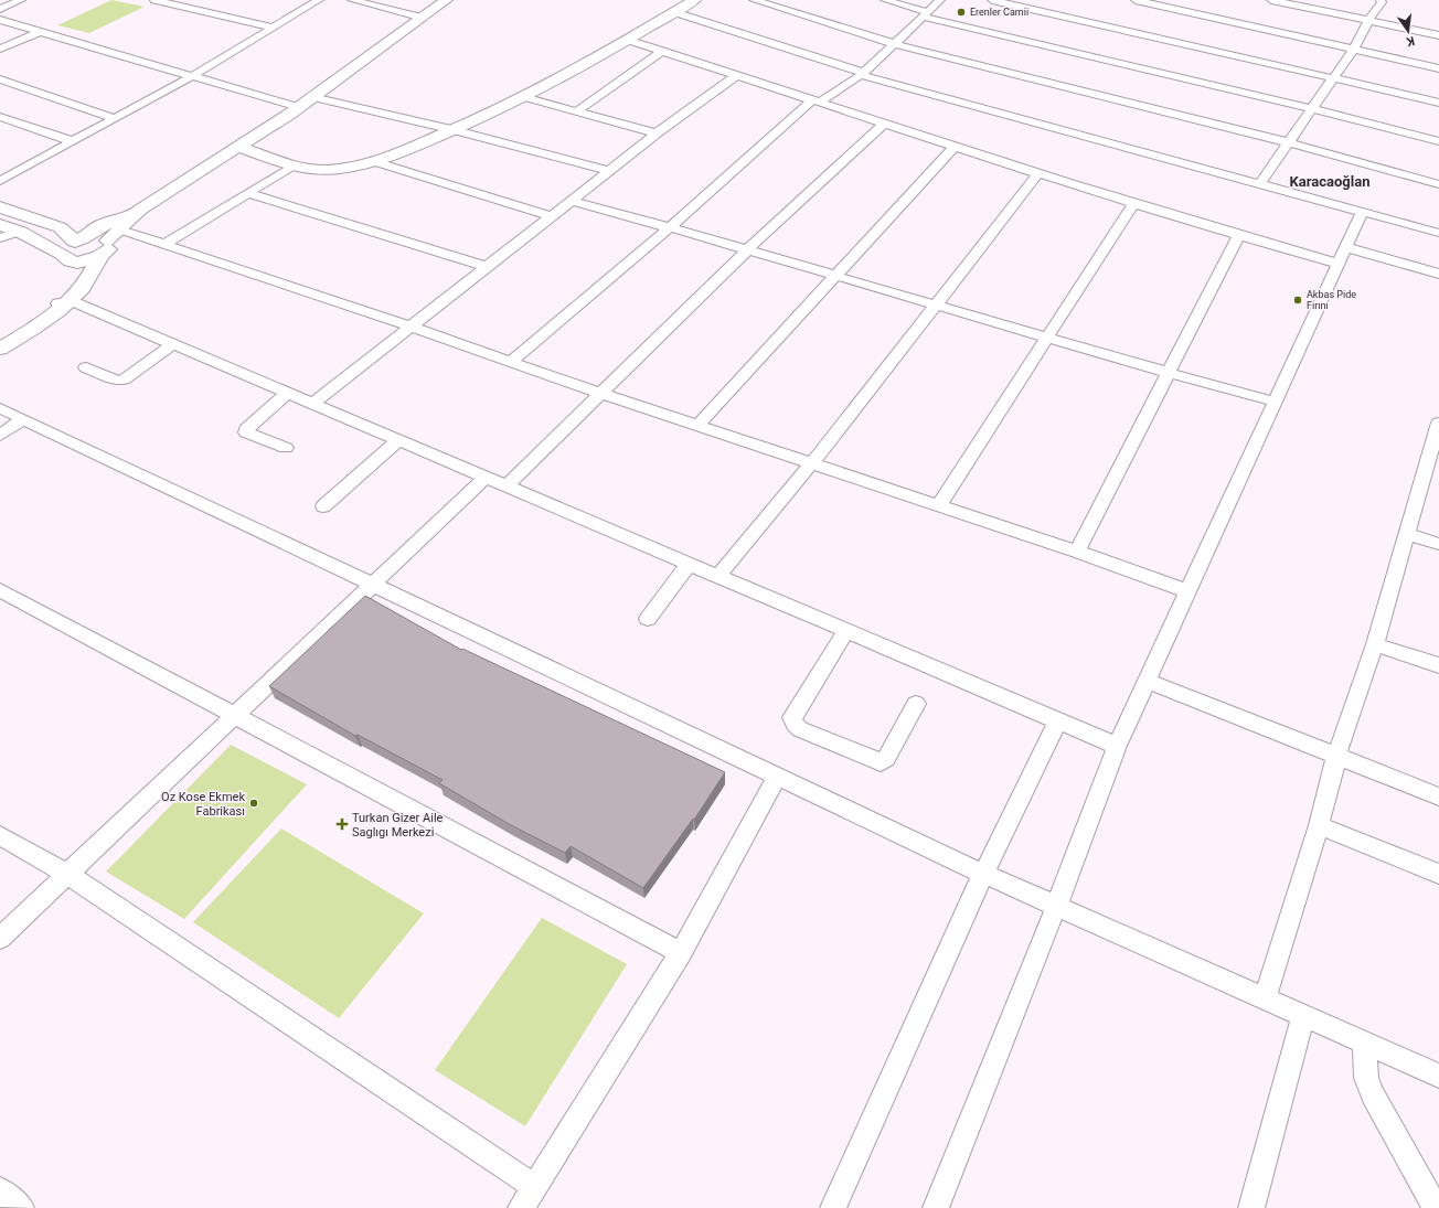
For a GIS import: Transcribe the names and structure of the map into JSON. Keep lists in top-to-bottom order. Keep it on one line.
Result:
{"districts":["Karacaoğlan"],"places":{"other":["Erenler Camii","Akbas Pide Fırını","Oz Kose Ekmek Fabrikası"],"health":["Turkan Gizer Aile Saglıgı Merkezi"]},"north":"bottom"}
